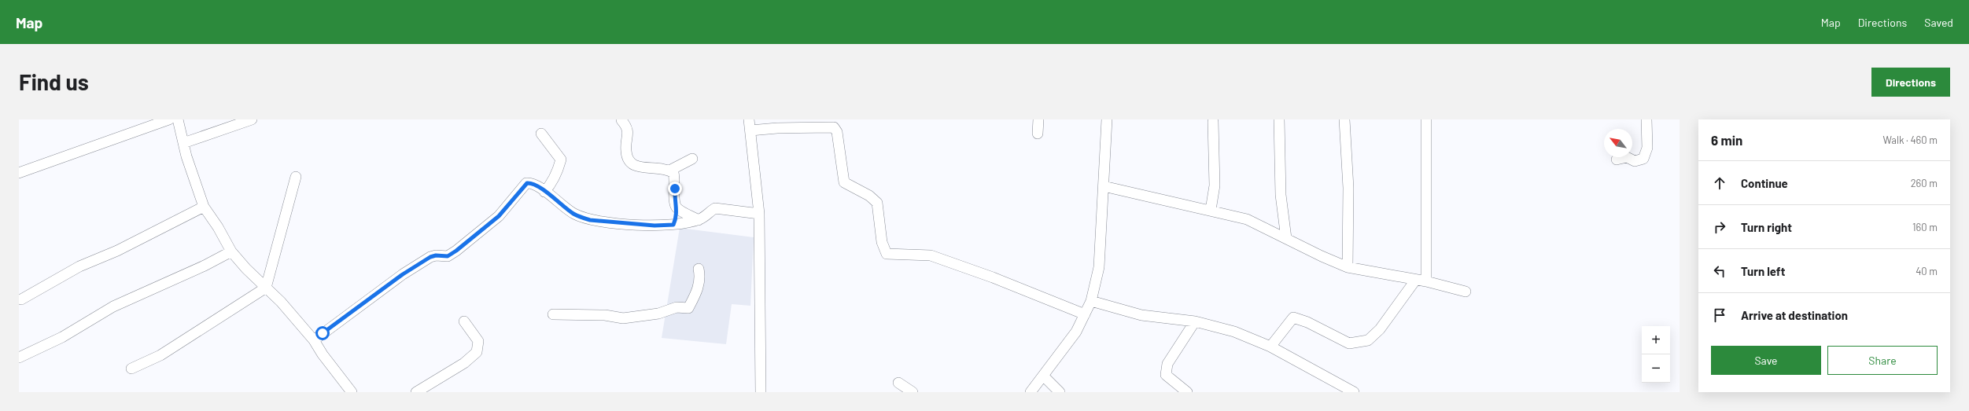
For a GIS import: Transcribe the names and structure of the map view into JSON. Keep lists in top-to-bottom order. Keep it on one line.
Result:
{"north":"top left","page":{"header":"Map","nav":["Map","Directions","Saved"],"buttons":["Directions",["Save","Share"]],"title":"Find us","heading":["6 min","Walk · 460 m"],"list":[["Continue","260 m"],["Turn right","160 m"],["Turn left","40 m"],"Arrive at destination"],"map_buttons":["+","−"]}}
